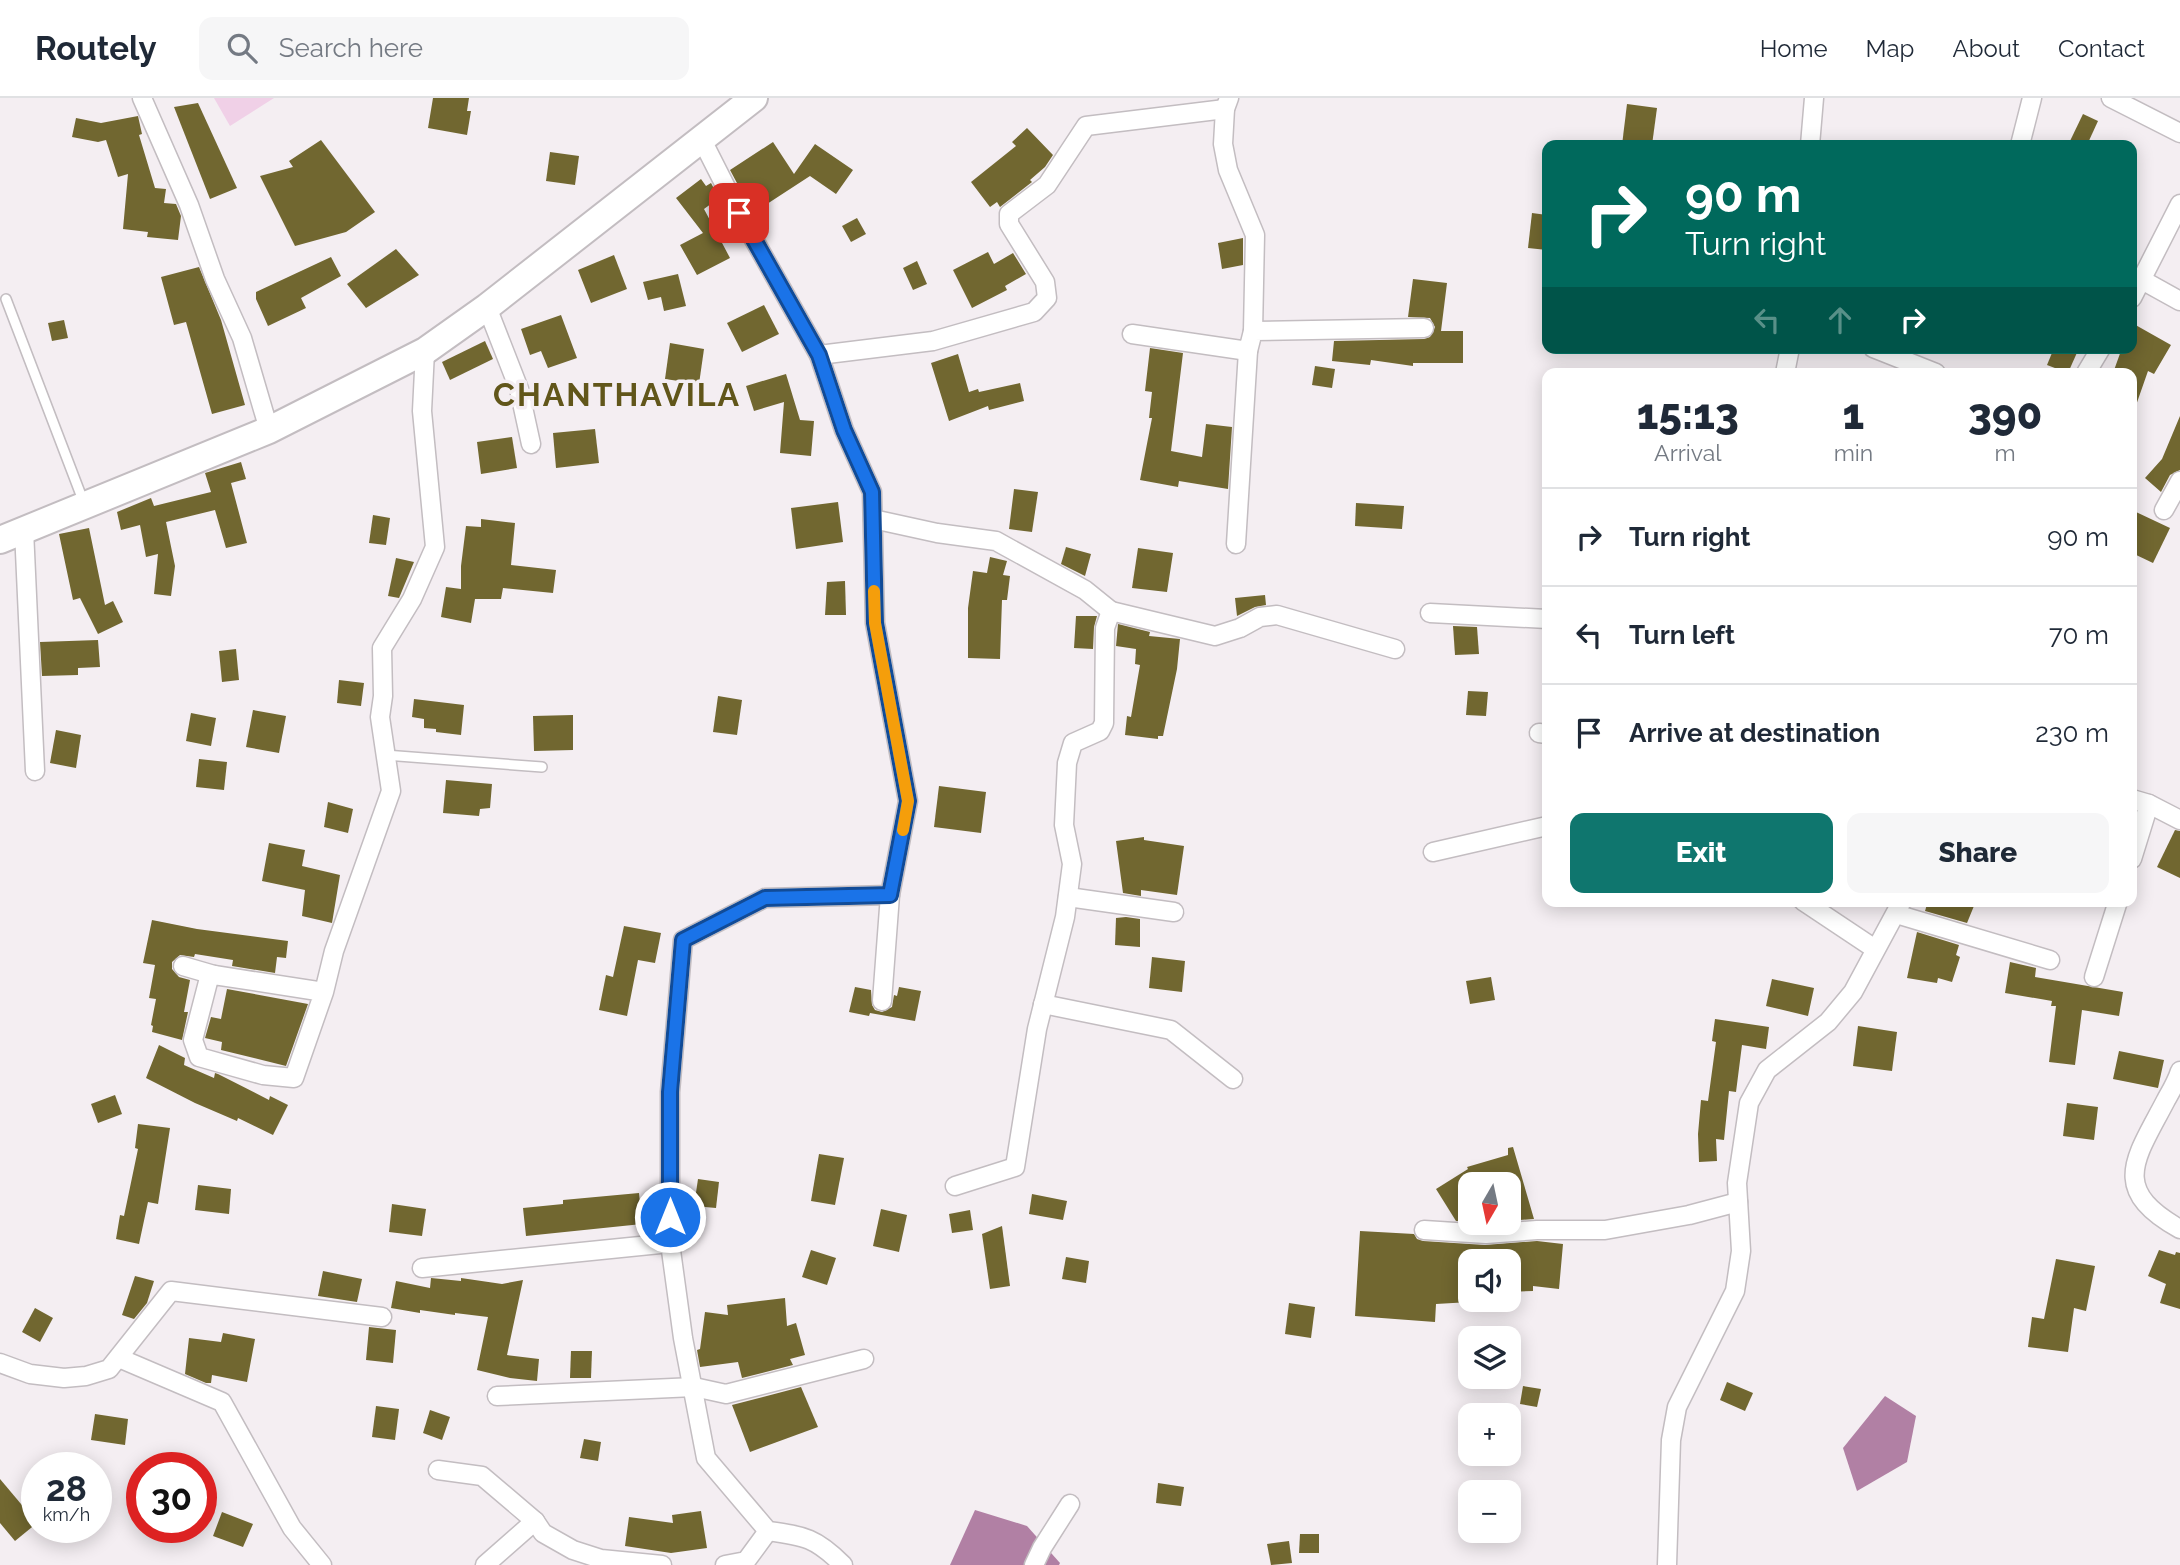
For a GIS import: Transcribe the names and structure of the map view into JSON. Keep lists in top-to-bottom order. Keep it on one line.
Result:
{"districts":["CHANTHAVILA"],"north":"bottom","page":{"header":"Routely","search":"Search here","nav":["Home","Map","About","Contact"],"turn":["90 m","Turn right"],"eta":["15:13","Arrival","1","min","390","m"],"list":[{"name":"Turn right","value":"90 m"},{"name":"Turn left","value":"70 m"},{"name":"Arrive at destination","value":"230 m"}],"buttons":["Exit","Share"],"map_buttons":["+","−"],"speed":"28 km/h","limit":"30"}}
